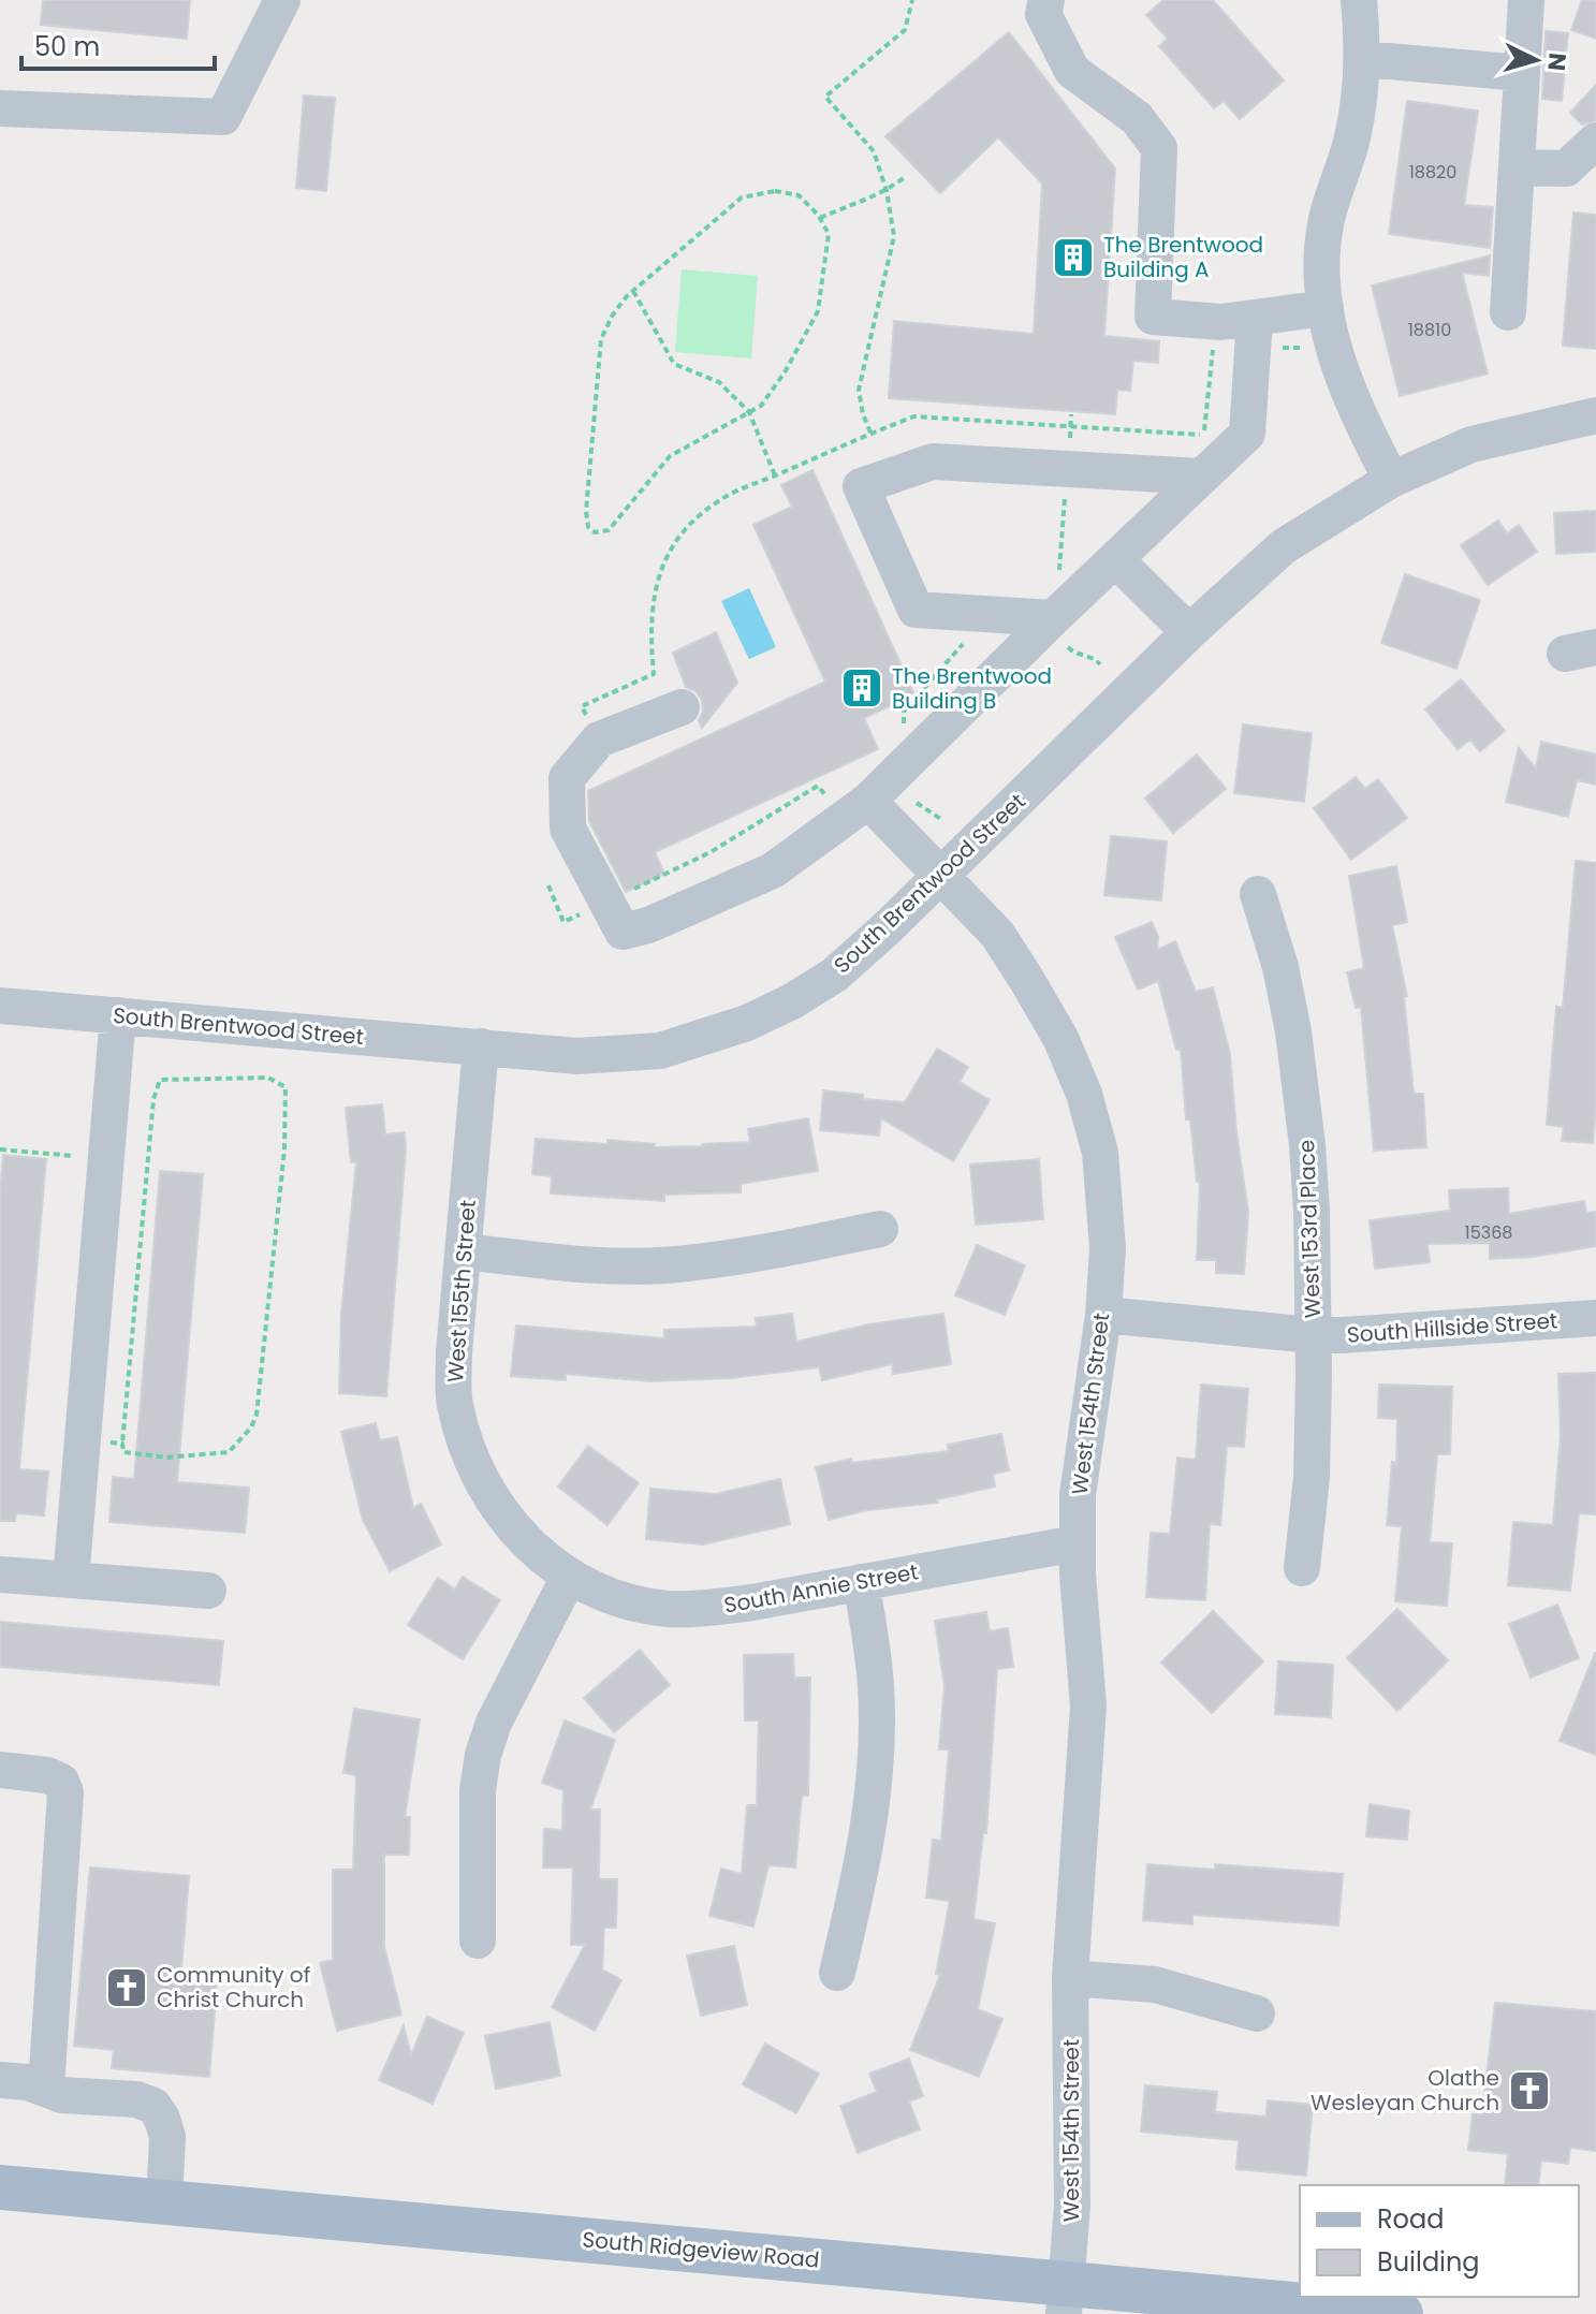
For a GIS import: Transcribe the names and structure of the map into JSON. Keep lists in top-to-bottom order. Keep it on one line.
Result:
{"streets":{"main road":["South Ridgeview Road"],"street":["South Brentwood Street","West 153rd Place","West 155th Street","South Hillside Street","West 154th Street","South Annie Street"]},"crossings":[["South Brentwood Street","West 155th Street"],["South Brentwood Street","West 154th Street"],["West 153rd Place","South Hillside Street"],["West 155th Street","South Annie Street"],["South Hillside Street","West 154th Street"],["West 154th Street","South Annie Street"],["West 154th Street","South Ridgeview Road"]],"places":{"building":["The Brentwood Building A","The Brentwood Building B"],"church":["Community of Christ Church","Olathe Wesleyan Church"]},"house_numbers":["18820","18810","15368"],"legend":["Road","Building"],"scale_bar":"50 m","north":"right"}
